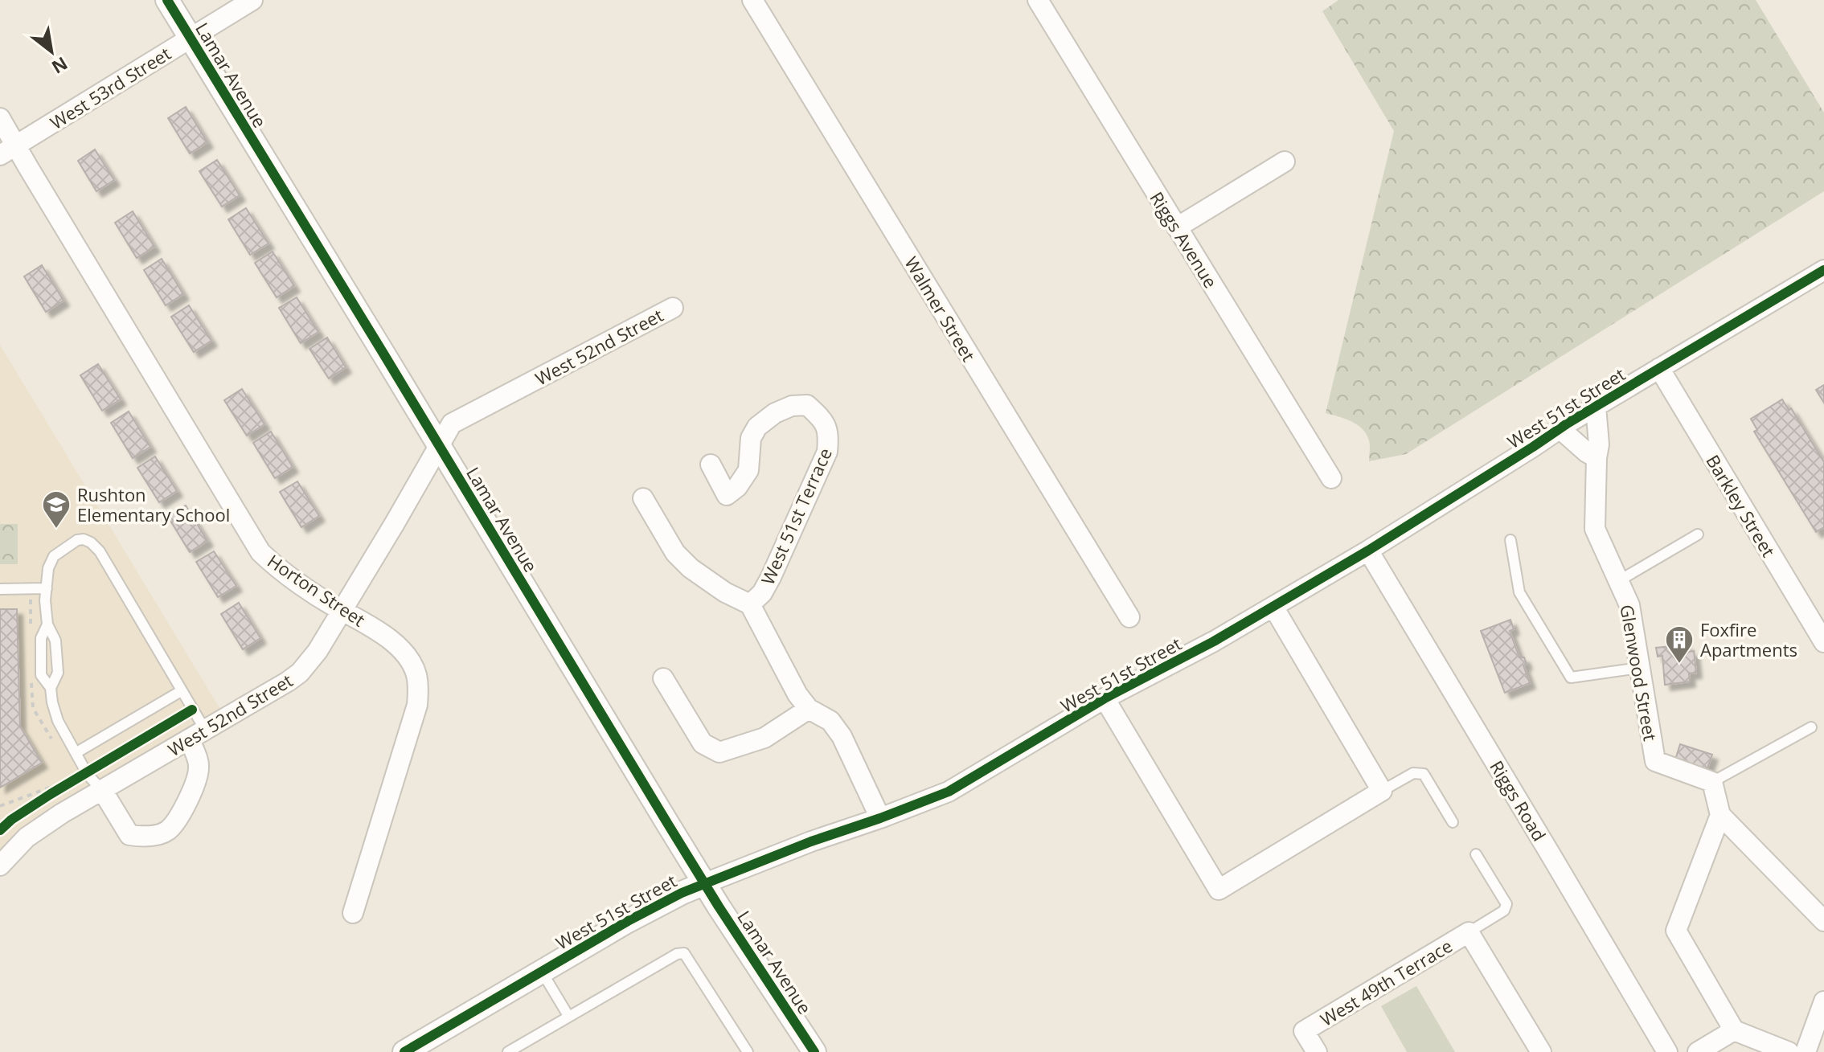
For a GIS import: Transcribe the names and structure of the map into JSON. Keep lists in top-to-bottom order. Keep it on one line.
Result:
{"streets":{"street":["Lamar Avenue","West 53rd Street","Riggs Avenue","Walmer Street","West 52nd Street","West 51st Street","Barkley Street","West 51st Terrace","Horton Street","Glenwood Street","Riggs Road","West 49th Terrace"]},"crossings":[["Lamar Avenue","West 53rd Street"],["Lamar Avenue","West 52nd Street"],["Lamar Avenue","West 51st Street"],["West 53rd Street","Horton Street"],["West 52nd Street","Horton Street"],["West 51st Street","Barkley Street"],["West 51st Street","Glenwood Street"],["West 51st Street","Riggs Road"]],"places":{"school or university":["Rushton Elementary School"],"building":["Foxfire Apartments"]},"north":"bottom right"}
